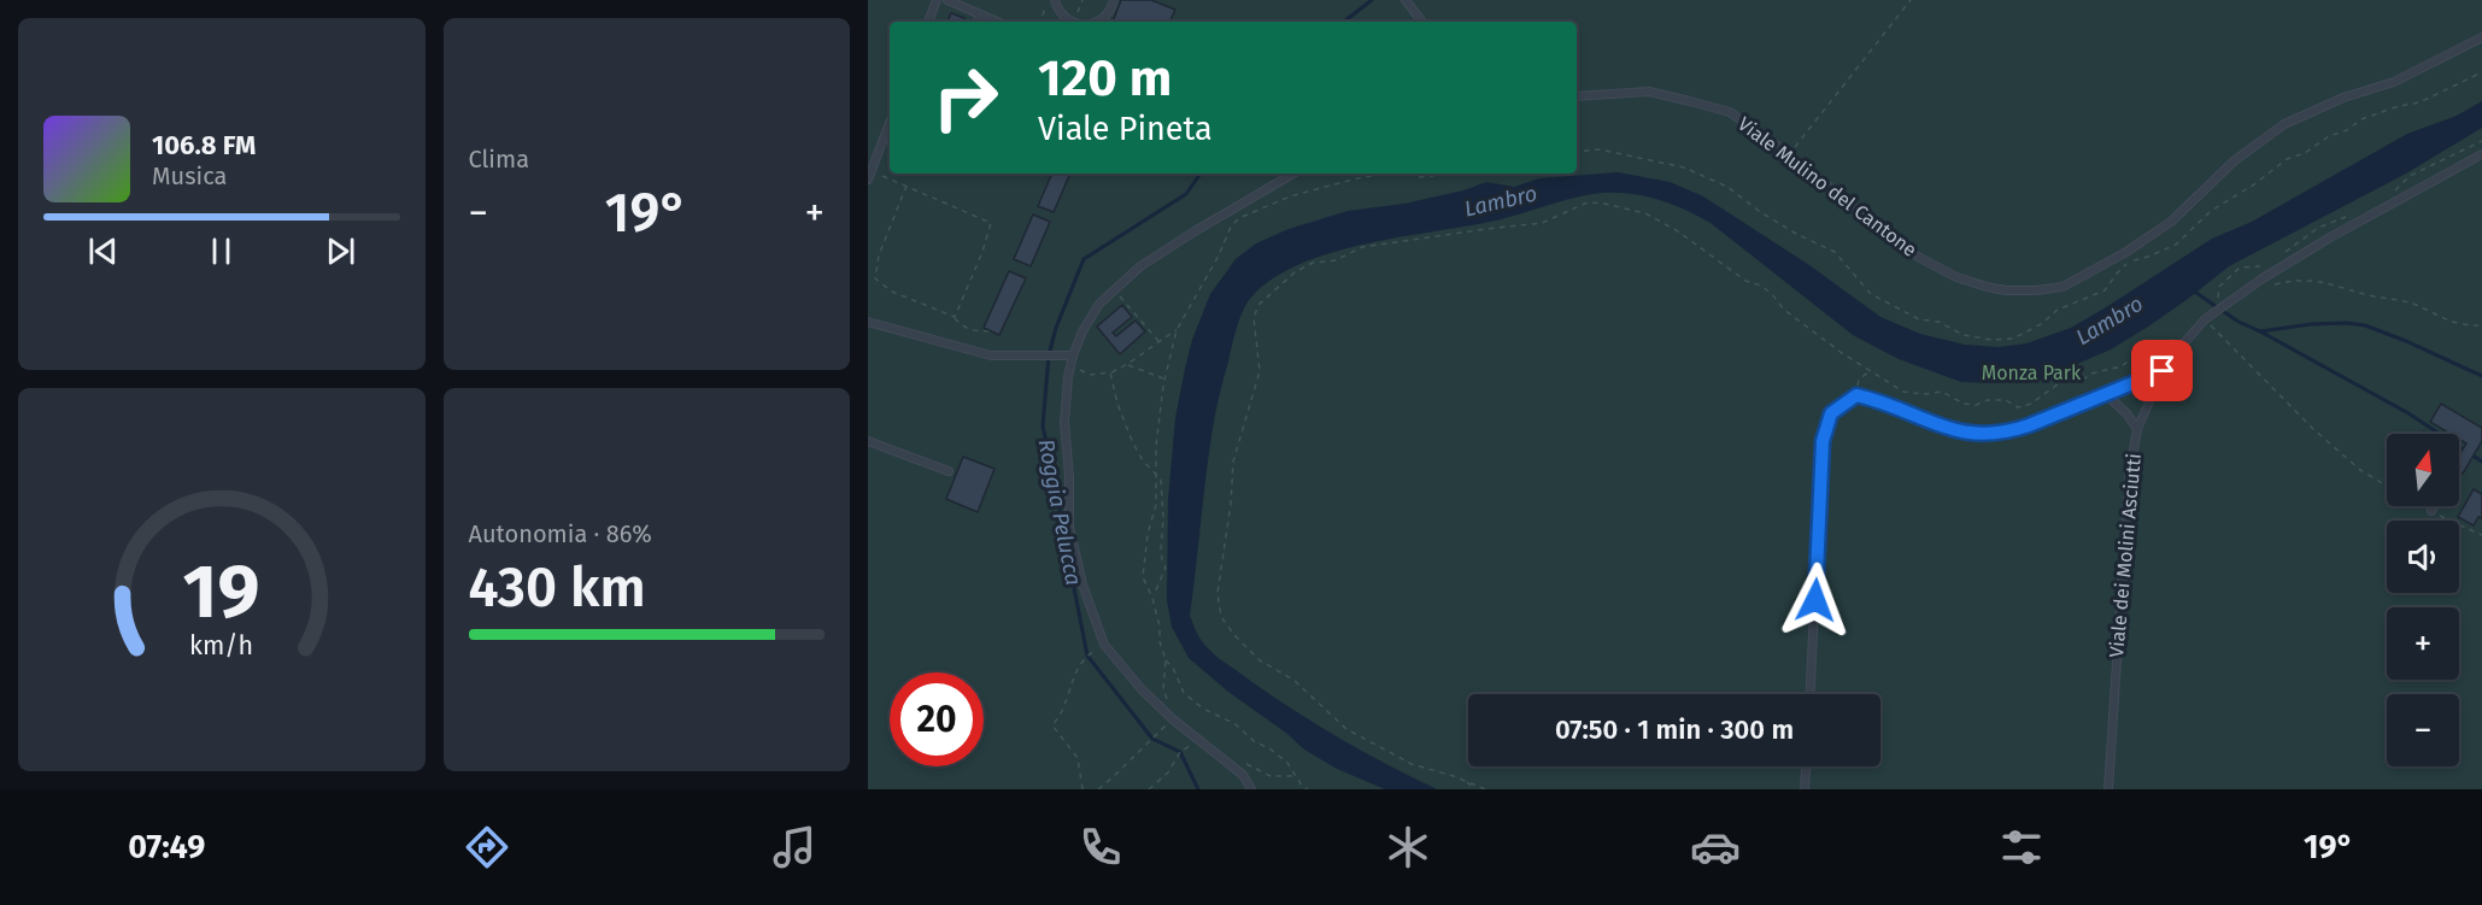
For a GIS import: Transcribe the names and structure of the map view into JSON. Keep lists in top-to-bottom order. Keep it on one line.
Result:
{"streets":{"lane":["Viale Mulino del Cantone","Viale dei Molini Asciutti"]},"water":["Lambro","Roggia Pelucca"],"parks":["Monza Park"],"north":"top","page":{"tile":["Clima",["Autonomia · 86%","430 km"]],"turn":["120 m","Viale Pineta"],"song":["106.8 FM","Musica"],"heat":["−","19°","+"],"map_buttons":["+","−"],"limit":"20","trip":"07:50 · 1 min · 300 m","tabs":["07:49","19°"],"gauge":["19","km/h"]}}
